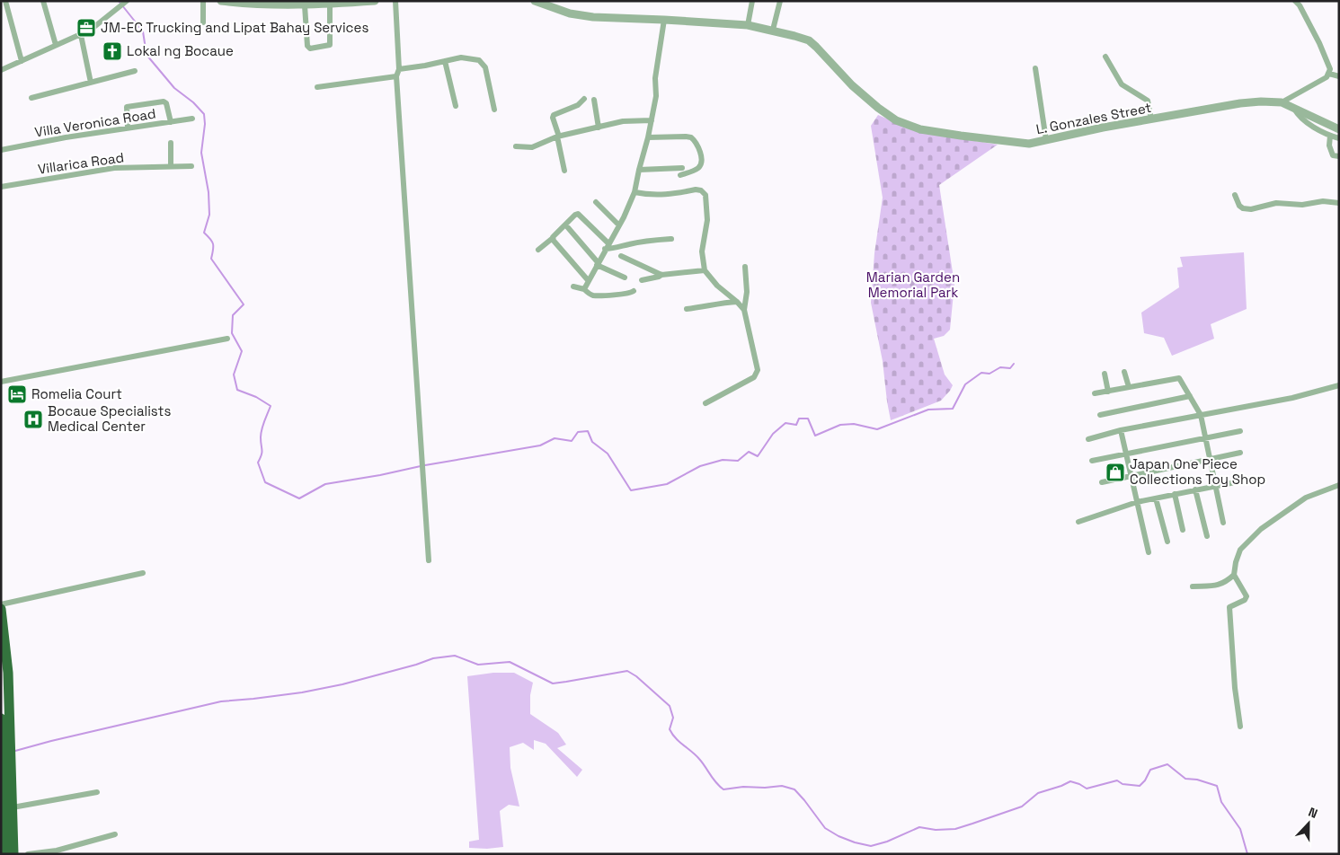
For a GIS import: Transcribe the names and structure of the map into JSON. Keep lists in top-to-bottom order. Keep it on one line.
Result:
{"streets":{"street":["L. Gonzales Street","Villa Veronica Road","Villarica Road"]},"parks":["Marian Garden Memorial Park"],"places":{"office":["JM-EC Trucking and Lipat Bahay Services"],"church":["Lokal ng Bocaue"],"hotel":["Romelia Court"],"hospital":["Bocaue Specialists Medical Center"],"shop":["Japan One Piece Collections Toy Shop"]},"north":"top"}
